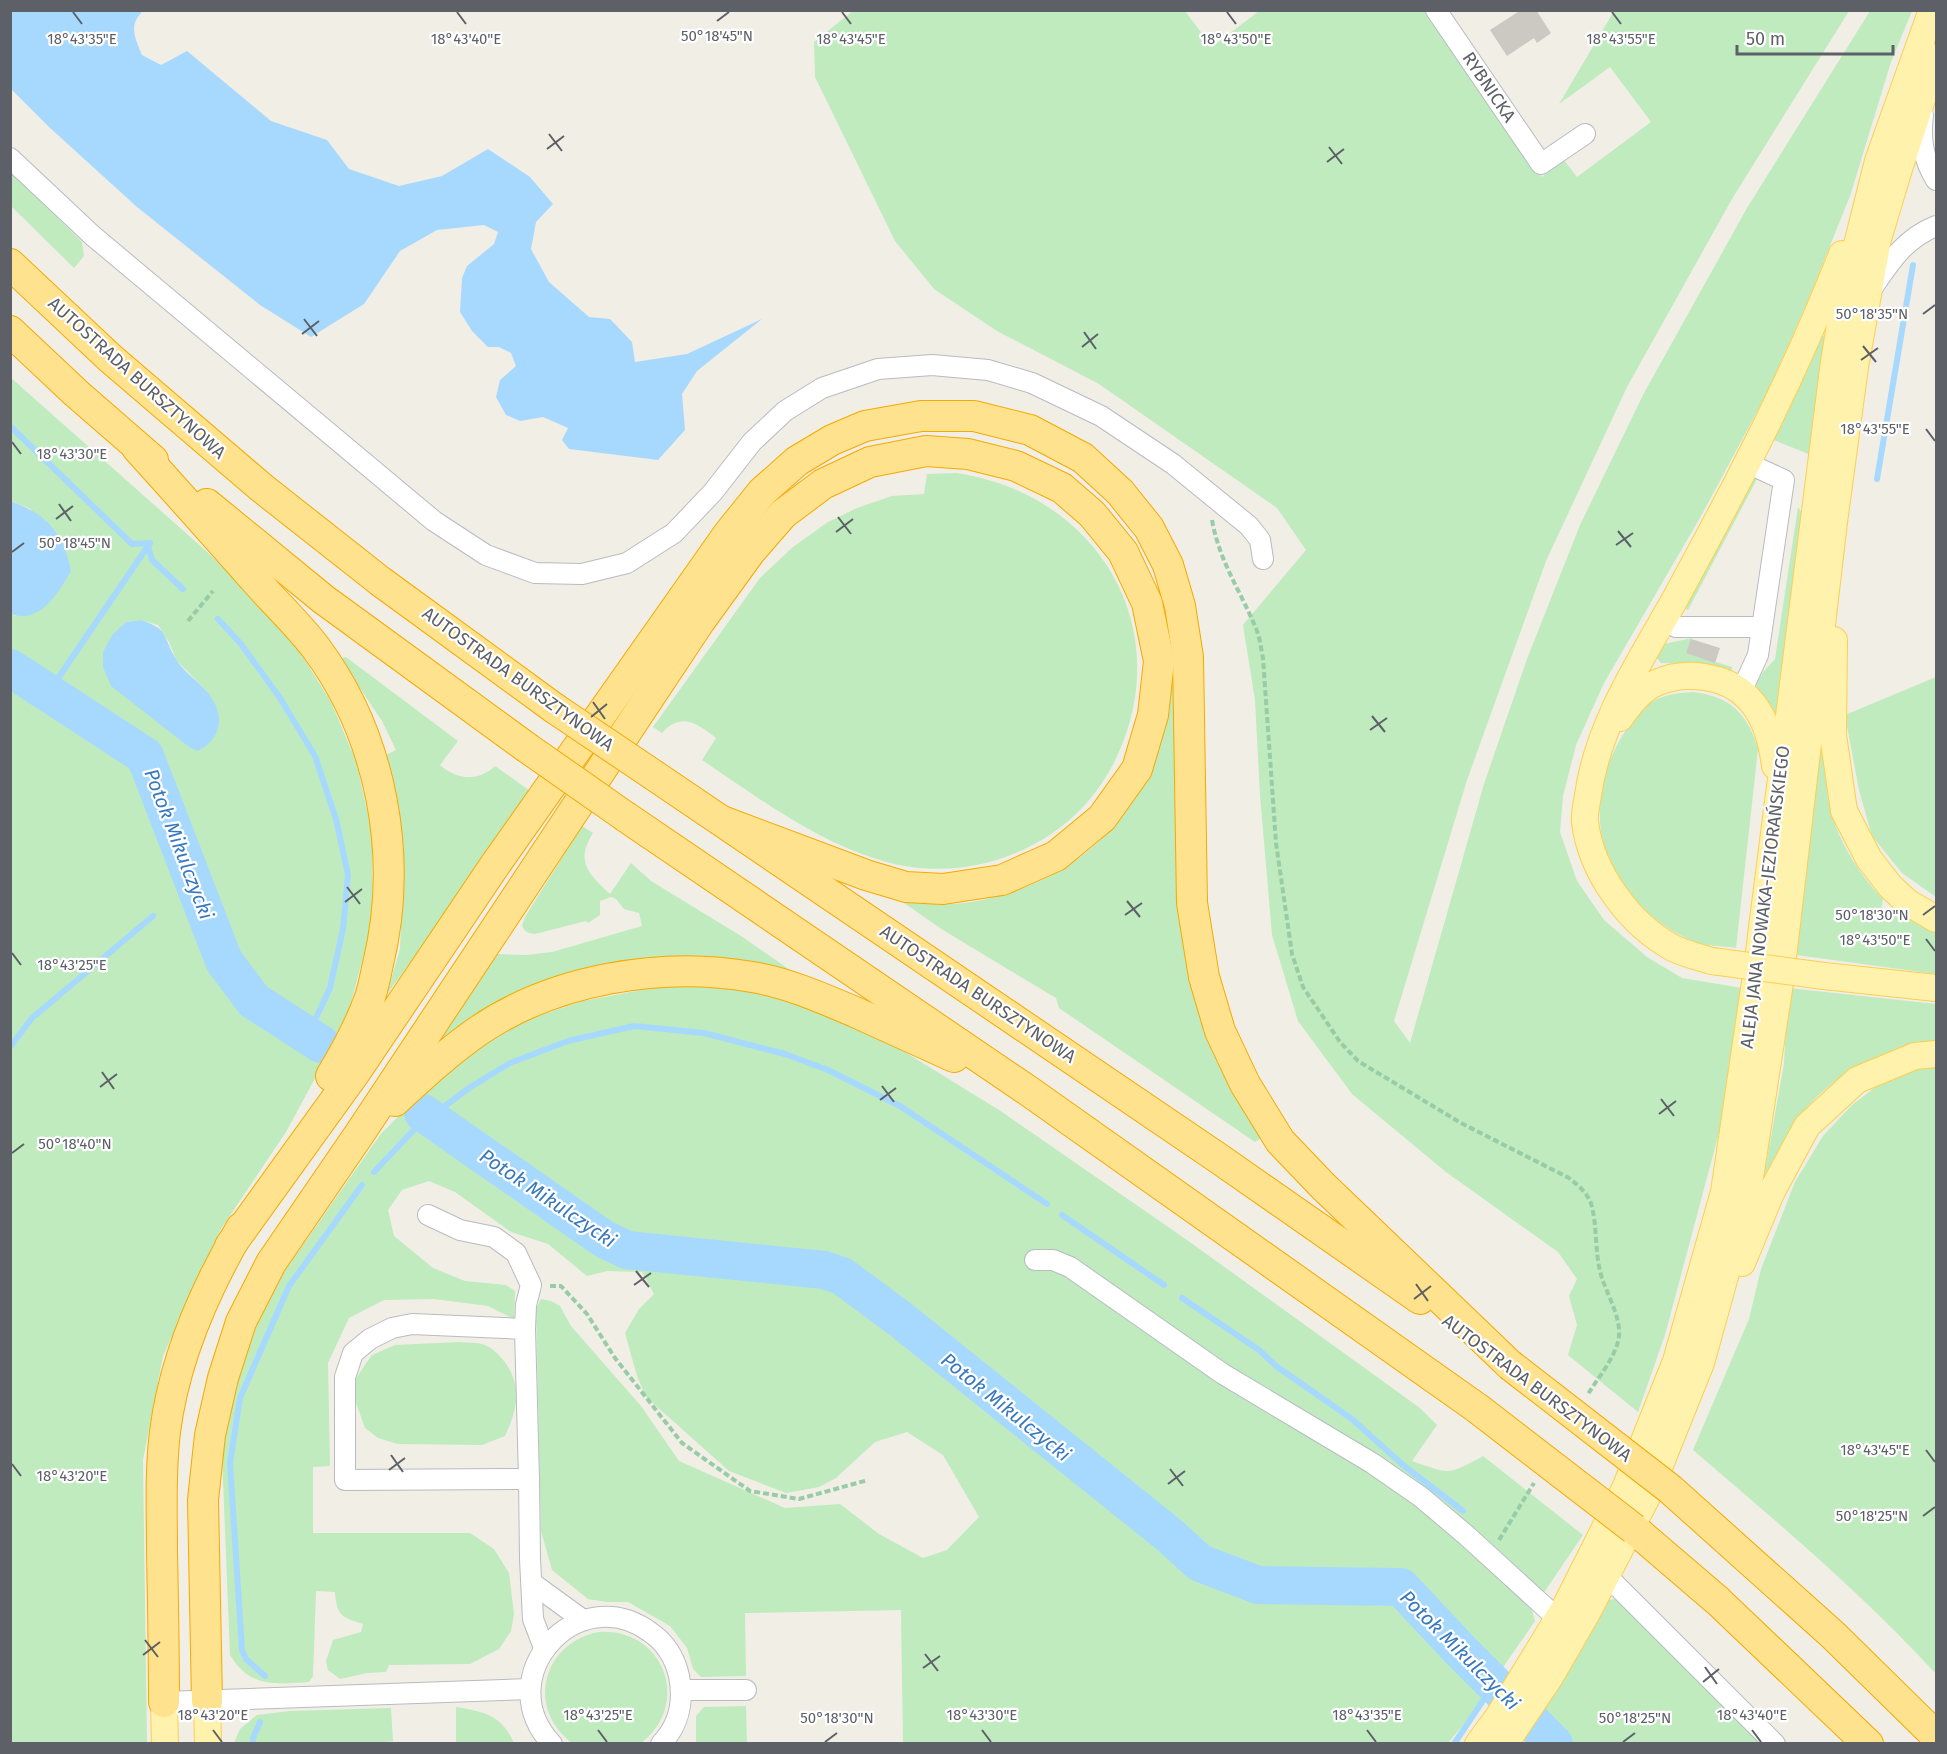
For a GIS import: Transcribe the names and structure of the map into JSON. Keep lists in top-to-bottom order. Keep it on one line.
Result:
{"streets":{"highway":["AUTOSTRADA BURSZTYNOWA"],"main road":["ALEJA JANA NOWAKA-JEZIORAŃSKIEGO"],"street":["RYBNICKA"]},"water":["Potok Mikulczycki"],"scale_bar":"50 m","coordinates":["50°18'45\"N","18°43'35\"E","18°43'40\"E","18°43'45\"E","18°43'50\"E","18°43'55\"E","50°18'35\"N","18°43'30\"E","50°18'30\"N","18°43'25\"E","50°18'40\"N","18°43'20\"E","50°18'25\"N"]}
